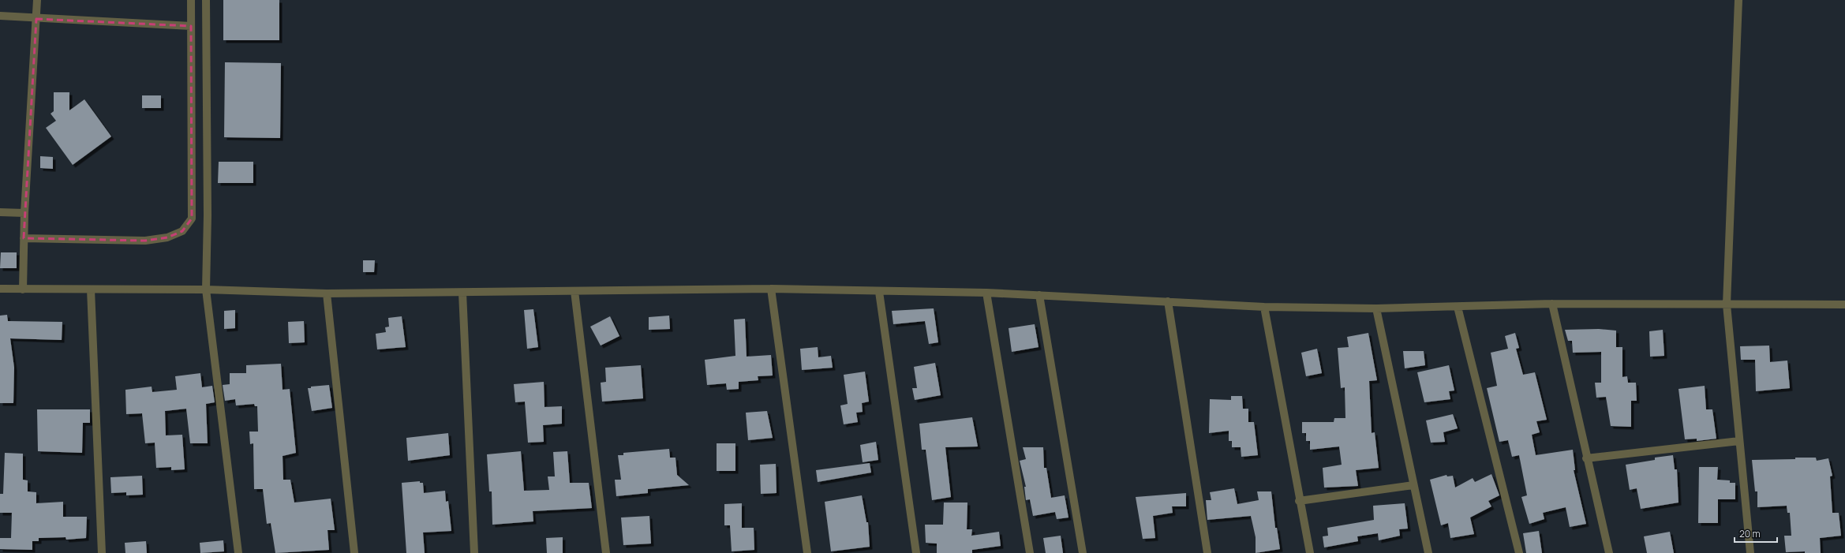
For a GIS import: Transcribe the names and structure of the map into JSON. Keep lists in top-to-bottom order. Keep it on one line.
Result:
{"scale_bar":"20 m"}
